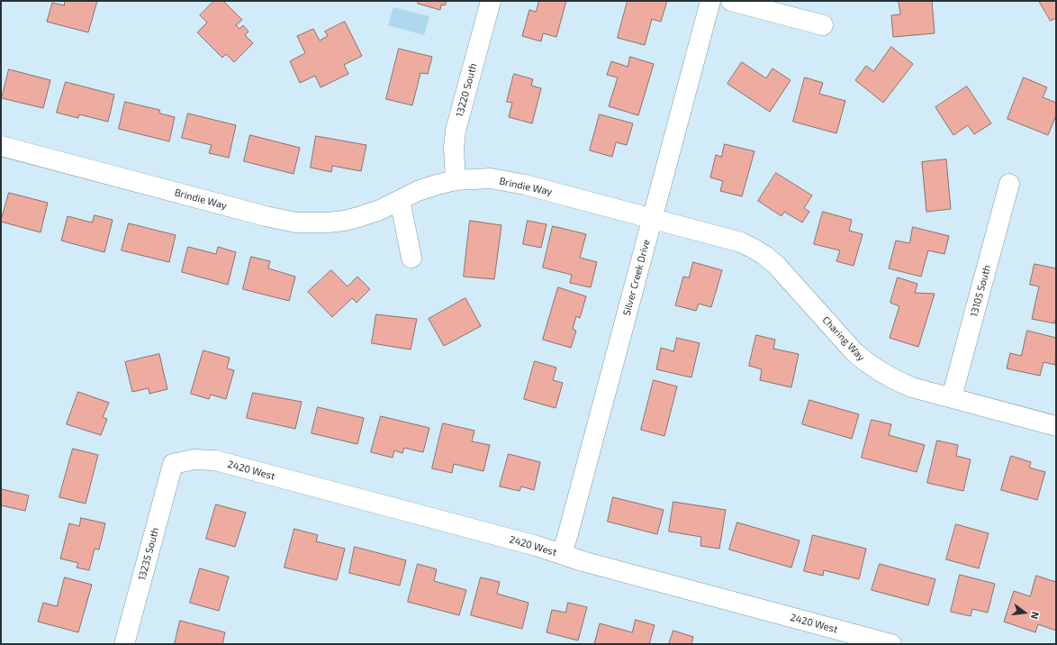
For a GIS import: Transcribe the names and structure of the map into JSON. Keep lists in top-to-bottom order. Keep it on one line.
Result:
{"streets":{"street":["13220 South","Brindie Way","Silver Creek Drive","13105 South","Charing Way","2420 West","13235 South"]},"crossings":[["13220 South","Brindie Way"],["Brindie Way","Silver Creek Drive"],["Brindie Way","Charing Way"],["Silver Creek Drive","Charing Way"],["Silver Creek Drive","2420 West"],["13105 South","Charing Way"],["2420 West","13235 South"]],"north":"right"}
